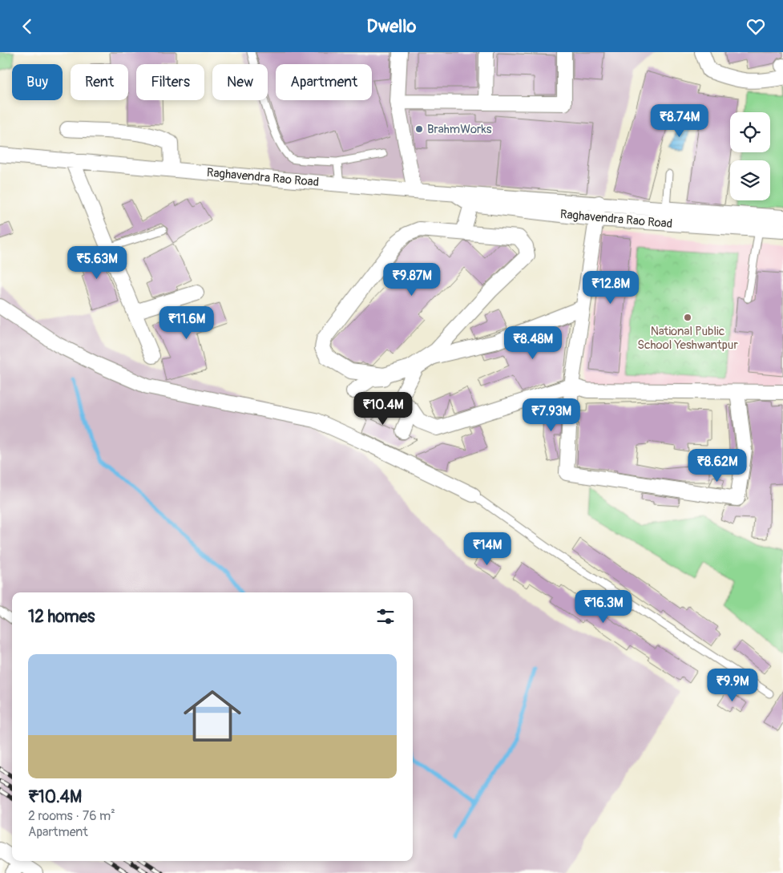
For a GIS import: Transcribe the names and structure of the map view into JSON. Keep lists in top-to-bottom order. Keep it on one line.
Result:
{"streets":{"street":["Raghavendra Rao Road"]},"places":["BrahmWorks","National Public School Yeshwantpur"],"page":{"header":"Dwello","chip":["Buy","Rent","Filters","New","Apartment"],"price":["₹8.74M","₹5.63M","₹9.87M","₹12.8M","₹11.6M","₹8.48M","₹10.4M","₹7.93M","₹8.62M","₹14M","₹16.3M","₹9.9M"],"heading":"12 homes","list":[{"name":"₹10.4M","note":"2 rooms · 76 m² · Apartment"}]}}
